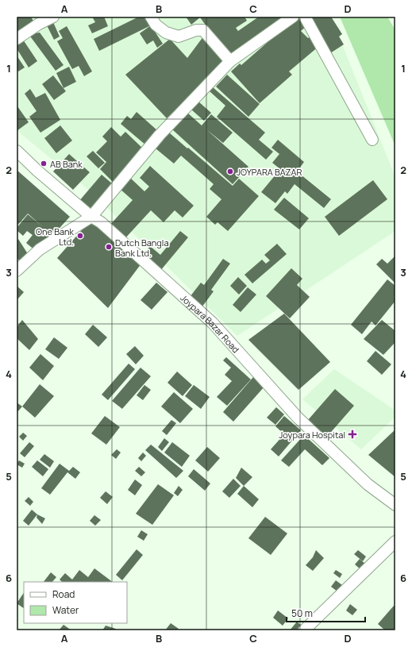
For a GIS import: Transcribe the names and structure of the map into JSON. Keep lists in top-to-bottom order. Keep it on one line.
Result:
{"streets":{"street":["Joypara Bazar Road"]},"places":{"other":["AB Bank","JOYPARA BAZAR","One Bank Ltd.","Dutch Bangla Bank Ltd."],"health":["Joypara Hospital"]},"legend":["Road","Water"],"scale_bar":"50 m","grid":{"columns":["A","B","C","D"],"rows":["1","2","3","4","5","6"]}}
